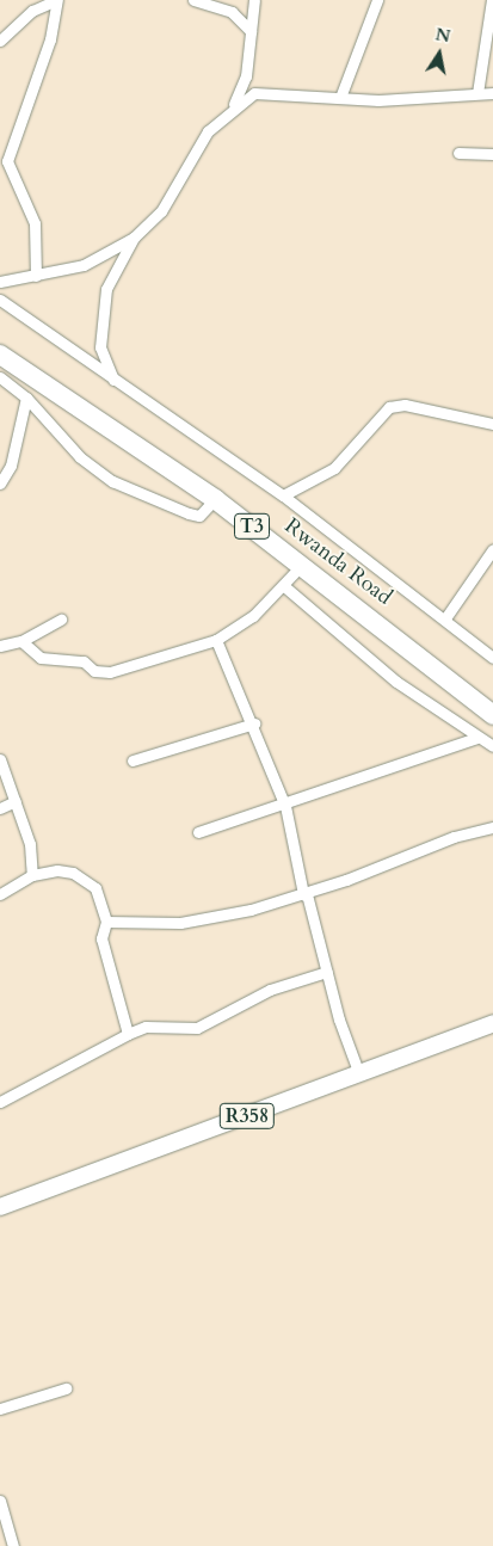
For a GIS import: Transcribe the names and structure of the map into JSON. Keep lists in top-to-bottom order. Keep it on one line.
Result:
{"streets":{"highway":["T3","Rwanda Road"],"main road":["R358"]},"north":"top"}
